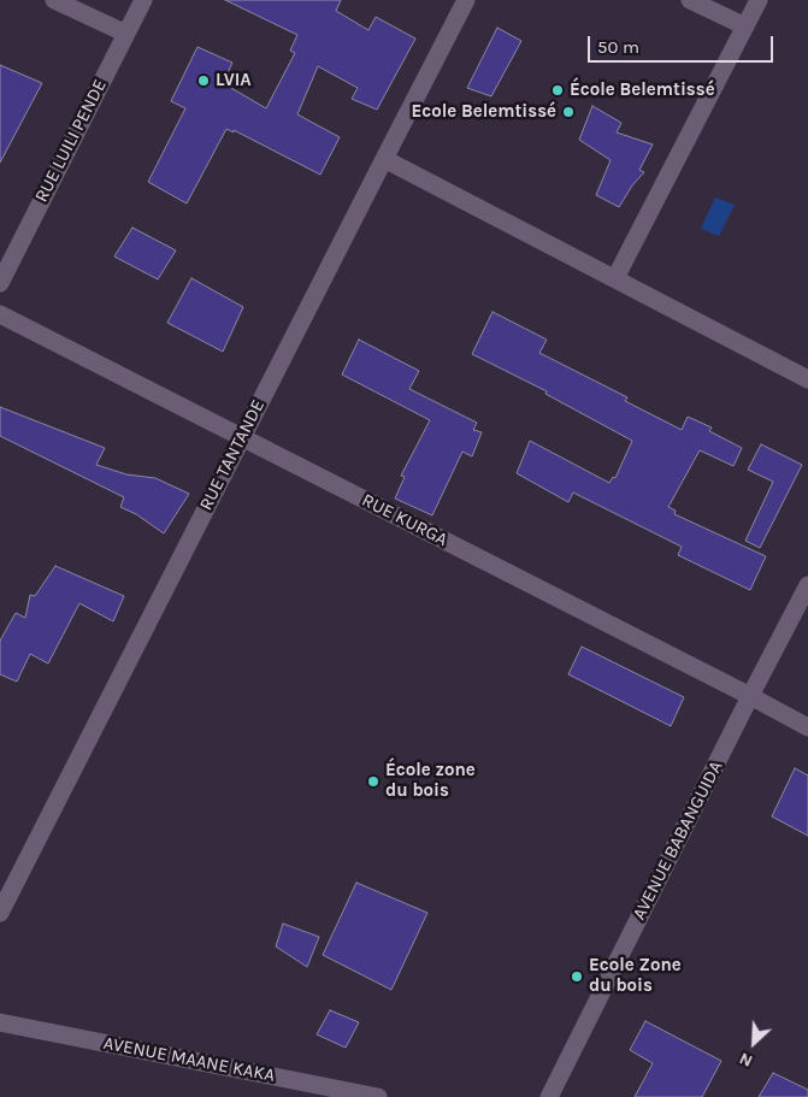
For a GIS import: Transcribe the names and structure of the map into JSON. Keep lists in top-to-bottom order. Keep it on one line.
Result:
{"streets":{"street":["RUE LUILI PENDE","RUE TANTANDE","RUE KURGA","AVENUE BABANGUIDA","AVENUE MAANE KAKA"]},"crossings":[["RUE TANTANDE","RUE KURGA"],["RUE KURGA","AVENUE BABANGUIDA"]],"places":["LVIA","École Belemtissé","Ecole Belemtissé","École zone du bois","Ecole Zone du bois"],"scale_bar":"50 m","north":"bottom left"}
